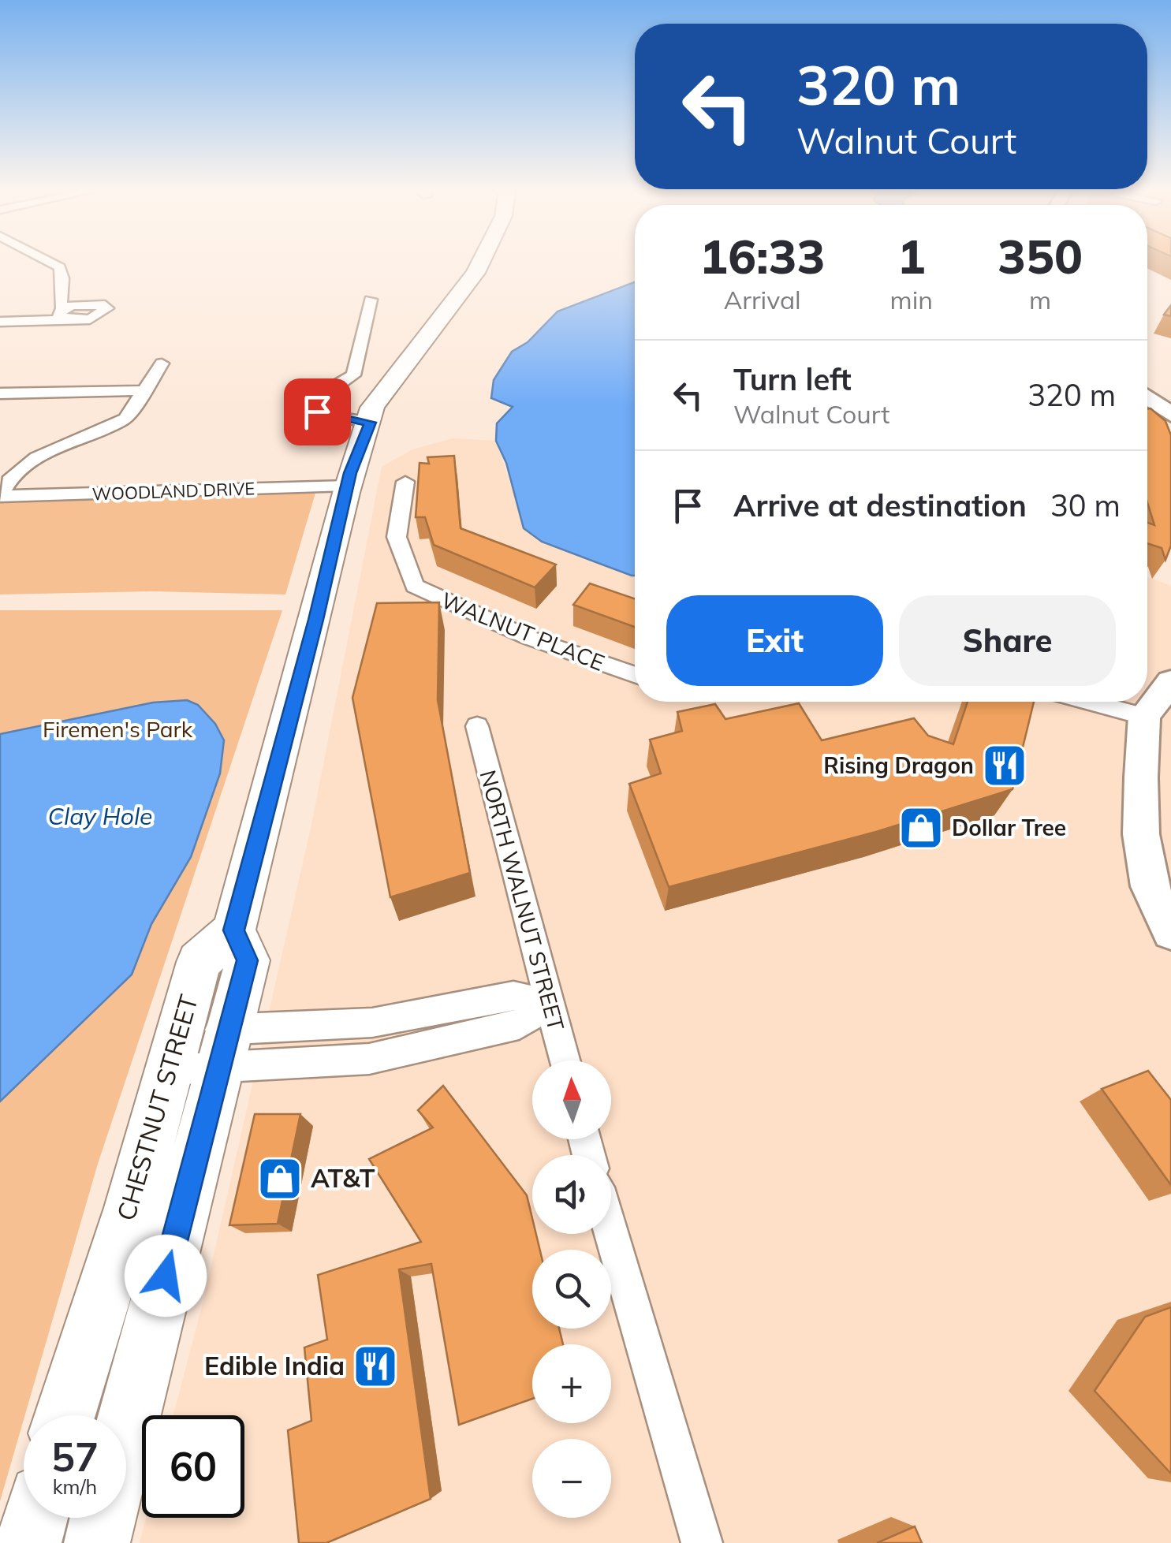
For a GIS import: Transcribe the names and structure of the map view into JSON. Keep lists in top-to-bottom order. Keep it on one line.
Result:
{"streets":{"main road":["CHESTNUT STREET"],"street":["WOODLAND DRIVE","WALNUT PLACE","NORTH WALNUT STREET"]},"crossings":[["WOODLAND DRIVE","CHESTNUT STREET"]],"water":["Clay Hole"],"parks":["Firemen's Park"],"places":{"restaurant":["Rising Dragon","Edible India"],"shop":["Dollar Tree","AT&T"]},"north":"top","page":{"turn":["320 m","Walnut Court"],"eta":["16:33","Arrival","1","min","350","m"],"list":[{"name":"Turn left","note":"Walnut Court","value":"320 m"},{"name":"Arrive at destination","value":"30 m"}],"buttons":["Exit","Share"],"map_buttons":["+","−"],"speed":"57 km/h","limit":"60"}}
